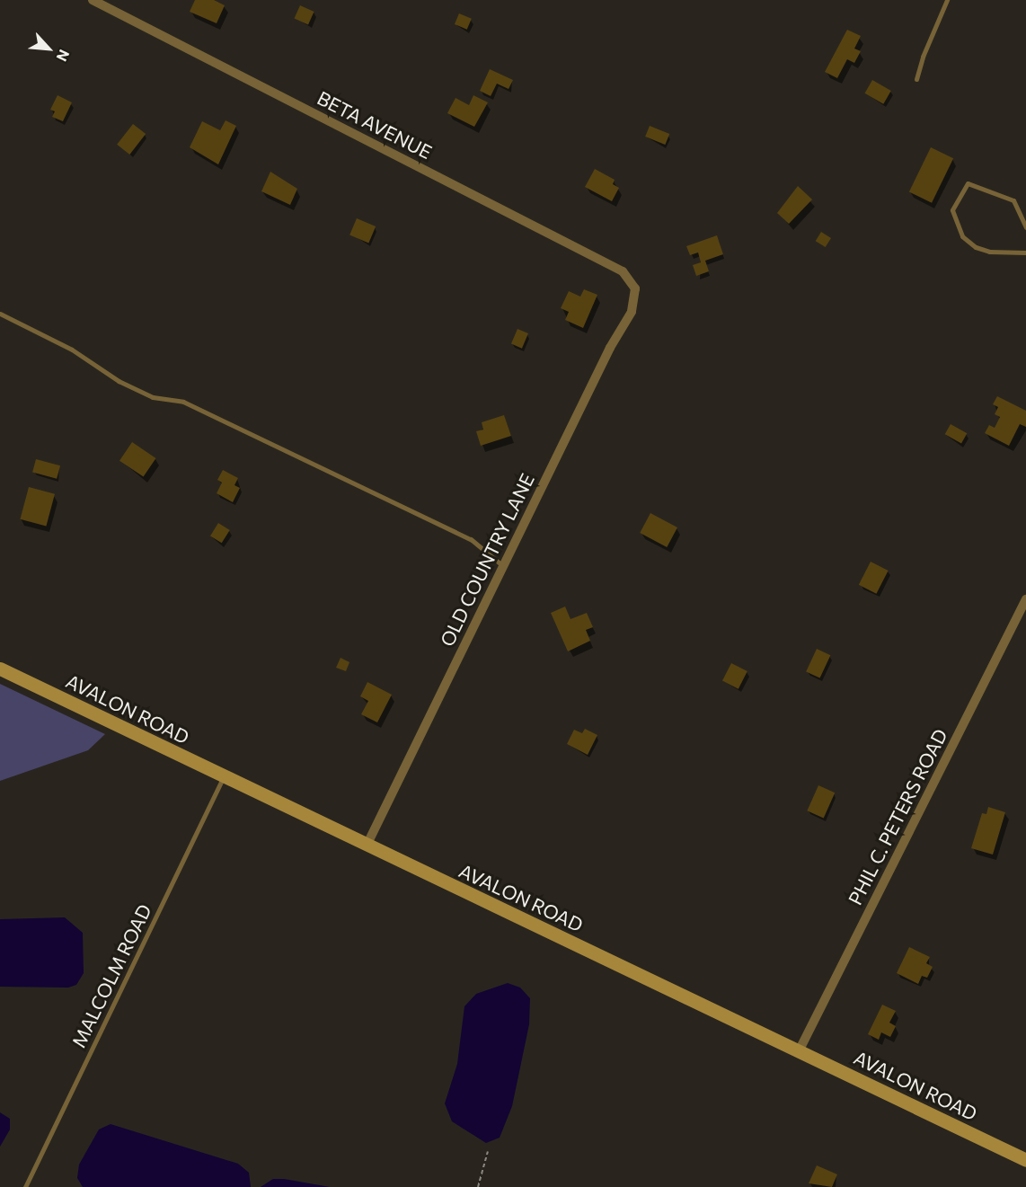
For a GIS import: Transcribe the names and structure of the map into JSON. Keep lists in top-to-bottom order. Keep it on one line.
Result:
{"streets":{"main road":["AVALON ROAD"],"street":["BETA AVENUE","OLD COUNTRY LANE","PHIL C. PETERS ROAD"],"lane":["MALCOLM ROAD"]},"crossings":[["BETA AVENUE","OLD COUNTRY LANE"],["OLD COUNTRY LANE","AVALON ROAD"],["AVALON ROAD","PHIL C. PETERS ROAD"],["AVALON ROAD","MALCOLM ROAD"]],"north":"bottom right"}
